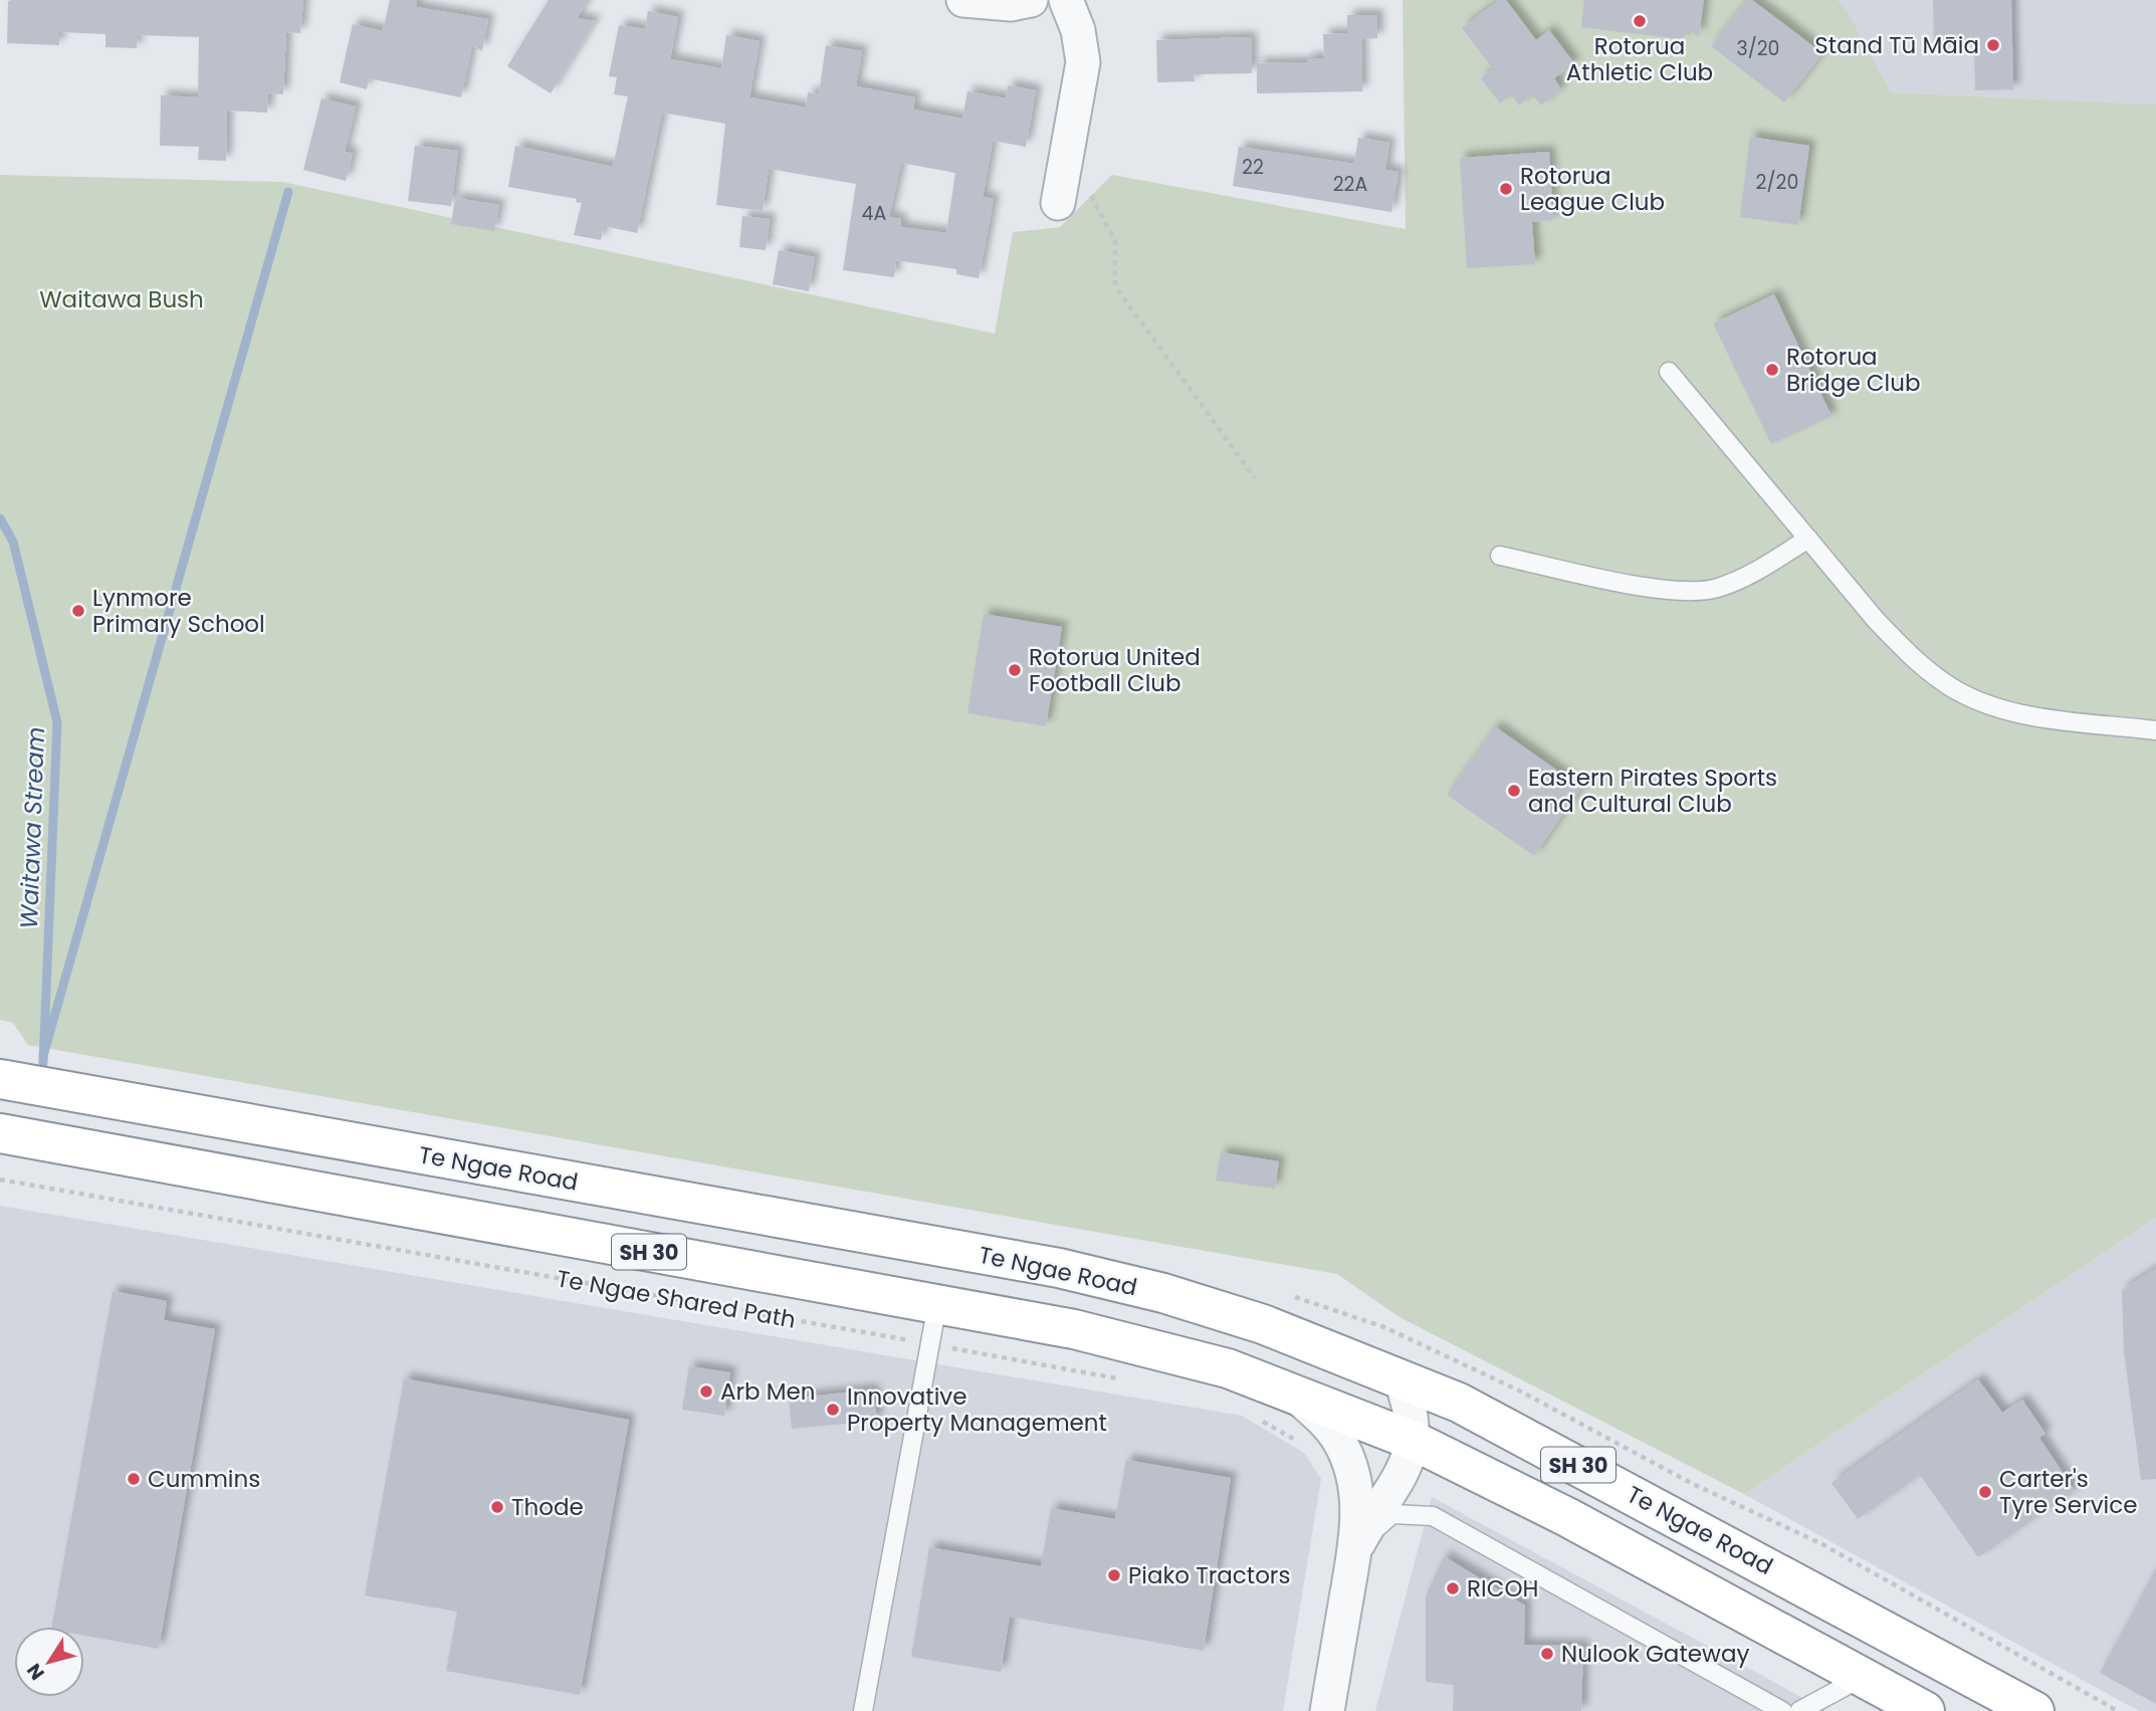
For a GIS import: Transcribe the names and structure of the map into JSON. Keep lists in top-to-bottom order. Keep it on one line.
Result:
{"streets":{"highway":["Te Ngae Road","SH 30"],"path":["Te Ngae Shared Path"]},"water":["Waitawa Stream"],"parks":["Waitawa Bush"],"places":["Rotorua Athletic Club","Stand Tū Māia","Rotorua League Club","Rotorua Bridge Club","Lynmore Primary School","Rotorua United Football Club","Eastern Pirates Sports and Cultural Club","Arb Men","Innovative Property Management","Cummins","Carter's Tyre Service","Thode","Piako Tractors","RICOH","Nulook Gateway"],"house_numbers":["3/20","22","2/20","22A","4A"],"north":"bottom left"}
